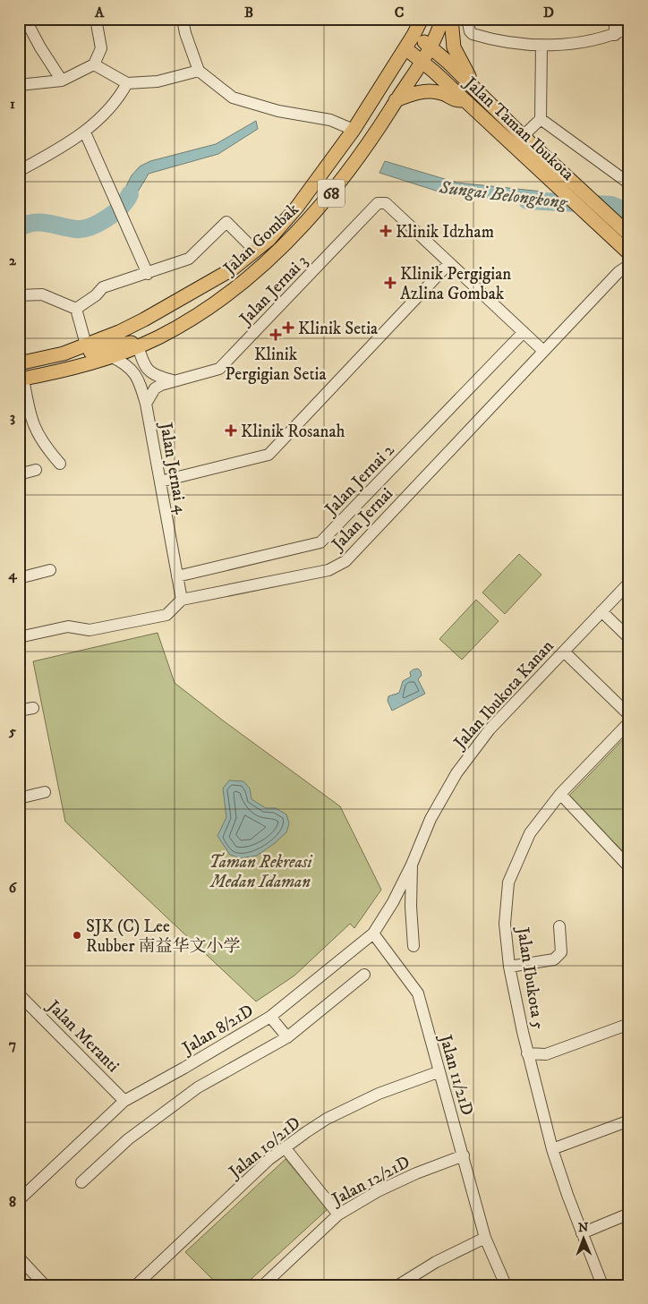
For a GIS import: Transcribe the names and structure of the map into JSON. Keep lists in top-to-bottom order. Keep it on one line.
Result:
{"streets":{"main road":["Jalan Taman Ibukota","68","Jalan Gombak"],"street":["Jalan Jernai 3","Jalan Jernai 4","Jalan Jernai 2","Jalan Jernai","Jalan Ibukota Kanan","Jalan Ibukota 5","Jalan 8/21D","Jalan Meranti","Jalan 11/21D","Jalan 10/21D","Jalan 12/21D"]},"crossings":[["Jalan Taman Ibukota","Jalan Gombak"],["Jalan Taman Ibukota","Jalan Jernai"],["Jalan Gombak","Jalan Jernai 4"],["Jalan Jernai 3","Jalan Jernai 4"],["Jalan Jernai 4","Jalan Jernai 2"],["Jalan Jernai 4","Jalan Jernai"],["Jalan Ibukota Kanan","Jalan 8/21D"],["Jalan 8/21D","Jalan Meranti"],["Jalan 8/21D","Jalan 11/21D"],["Jalan 11/21D","Jalan 10/21D"],["Jalan 11/21D","Jalan 12/21D"]],"water":["Sungai Belongkong"],"parks":["Taman Rekreasi Medan Idaman"],"places":{"health":["Klinik Idzham","Klinik Pergigian Azlina Gombak","Klinik Setia","Klinik Pergigian Setia","Klinik Rosanah"],"other":["SJK (C) Lee Rubber 南益华文小学"]},"north":"top","grid":{"columns":["A","B","C","D"],"rows":["1","2","3","4","5","6","7","8"]}}
